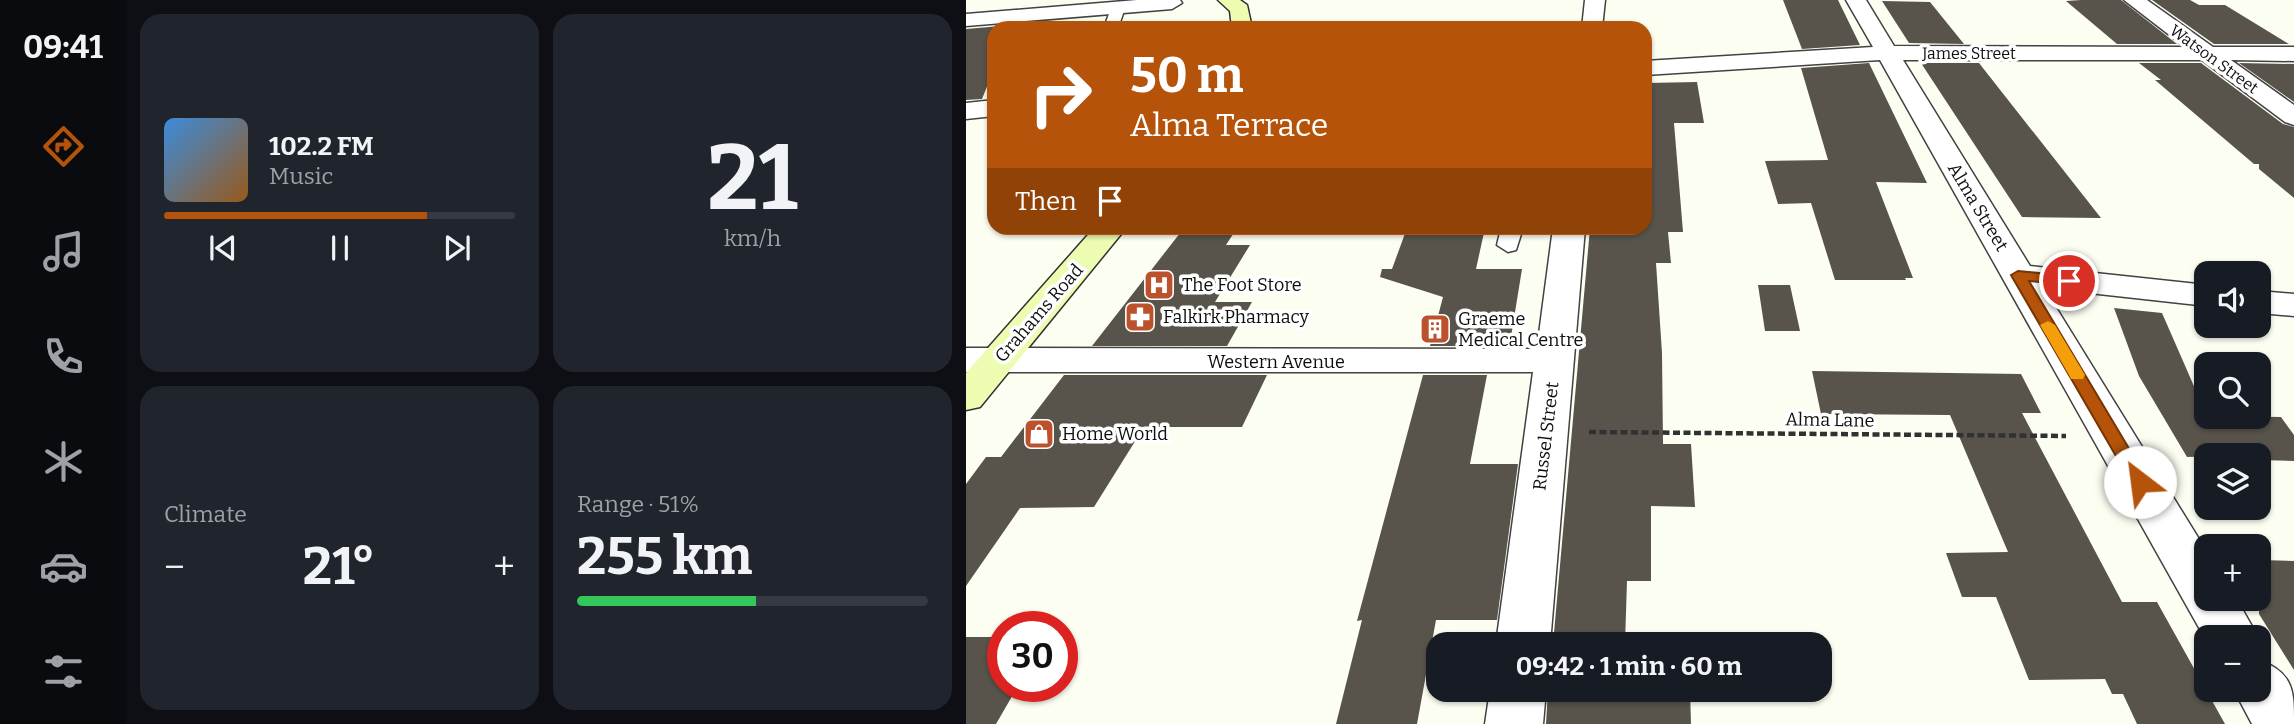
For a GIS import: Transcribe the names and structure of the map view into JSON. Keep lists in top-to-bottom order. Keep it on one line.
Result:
{"streets":{"main road":["Grahams Road"],"street":["James Street","Watson Street","Alma Street","Western Avenue","Russel Street"],"path":["Alma Lane"]},"crossings":[["James Street","Watson Street"],["James Street","Alma Street"],["Alma Street","Alma Lane"],["Grahams Road","Western Avenue"],["Western Avenue","Russel Street"],["Alma Lane","Russel Street"]],"places":{"hospital":["The Foot Store"],"pharmacy":["Falkirk Pharmacy"],"building":["Graeme Medical Centre"],"shop":["Home World"]},"page":{"tabs":"09:41","tile":[["21","km/h"],"Climate",["Range · 51%","255 km"]],"turn":["50 m","Alma Terrace"],"song":["102.2 FM","Music"],"then":"Then","map_buttons":["+","−"],"heat":["−","21°","+"],"limit":"30","trip":"09:42 · 1 min · 60 m"}}
